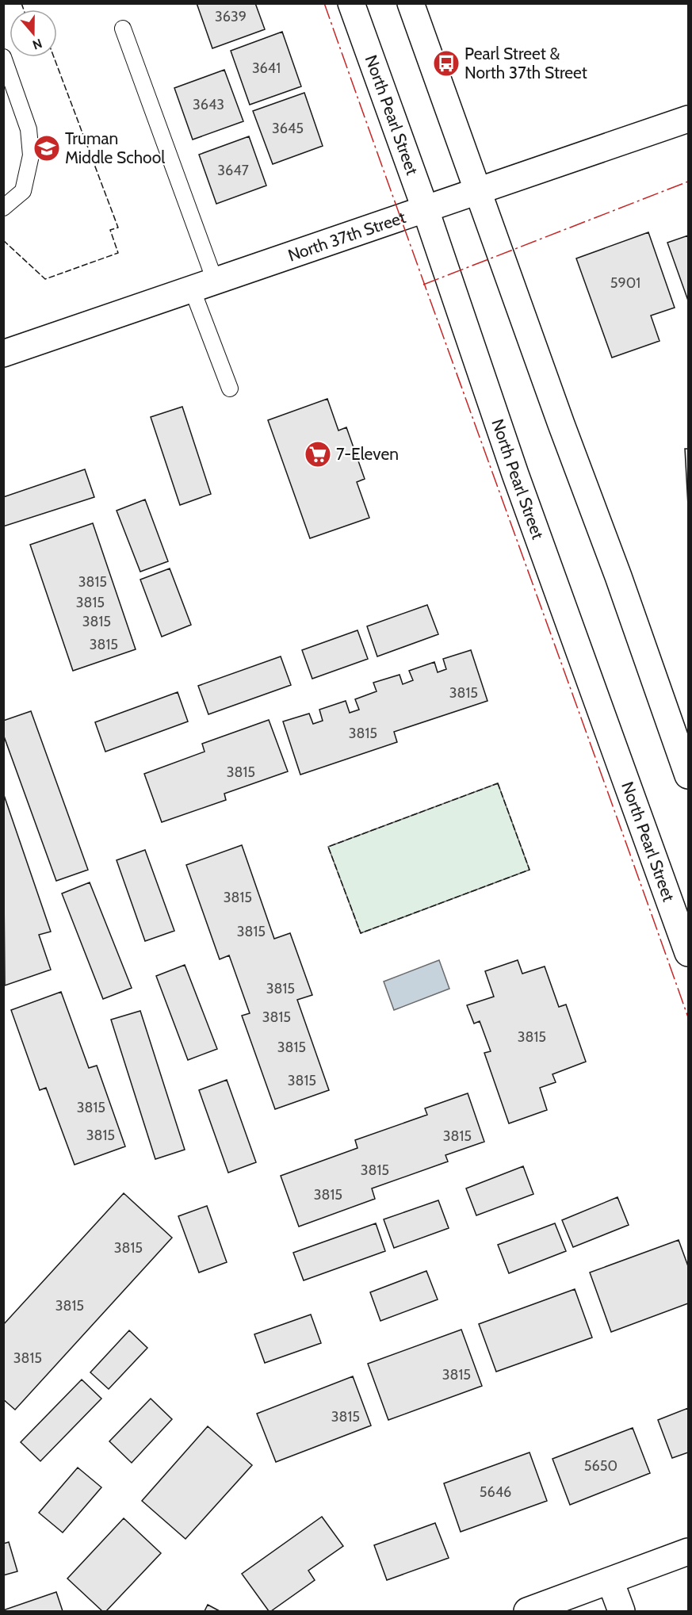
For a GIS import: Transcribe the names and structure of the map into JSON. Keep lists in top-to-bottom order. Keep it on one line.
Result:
{"streets":{"main road":["North Pearl Street","North 37th Street"]},"crossings":[["North Pearl Street","North 37th Street"]],"places":{"bus stop":["Pearl Street & North 37th Street"],"school or university":["Truman Middle School"],"supermarket":["7-Eleven"]},"house_numbers":["3639","3641","3643","3645","3647","5901","3815","3815","3815","3815","3815","3815","3815","3815","3815","3815","3815","3815","3815","3815","3815","3815","3815","3815","3815","3815","3815","3815","3815","3815","5650","5646"],"north":"bottom"}
